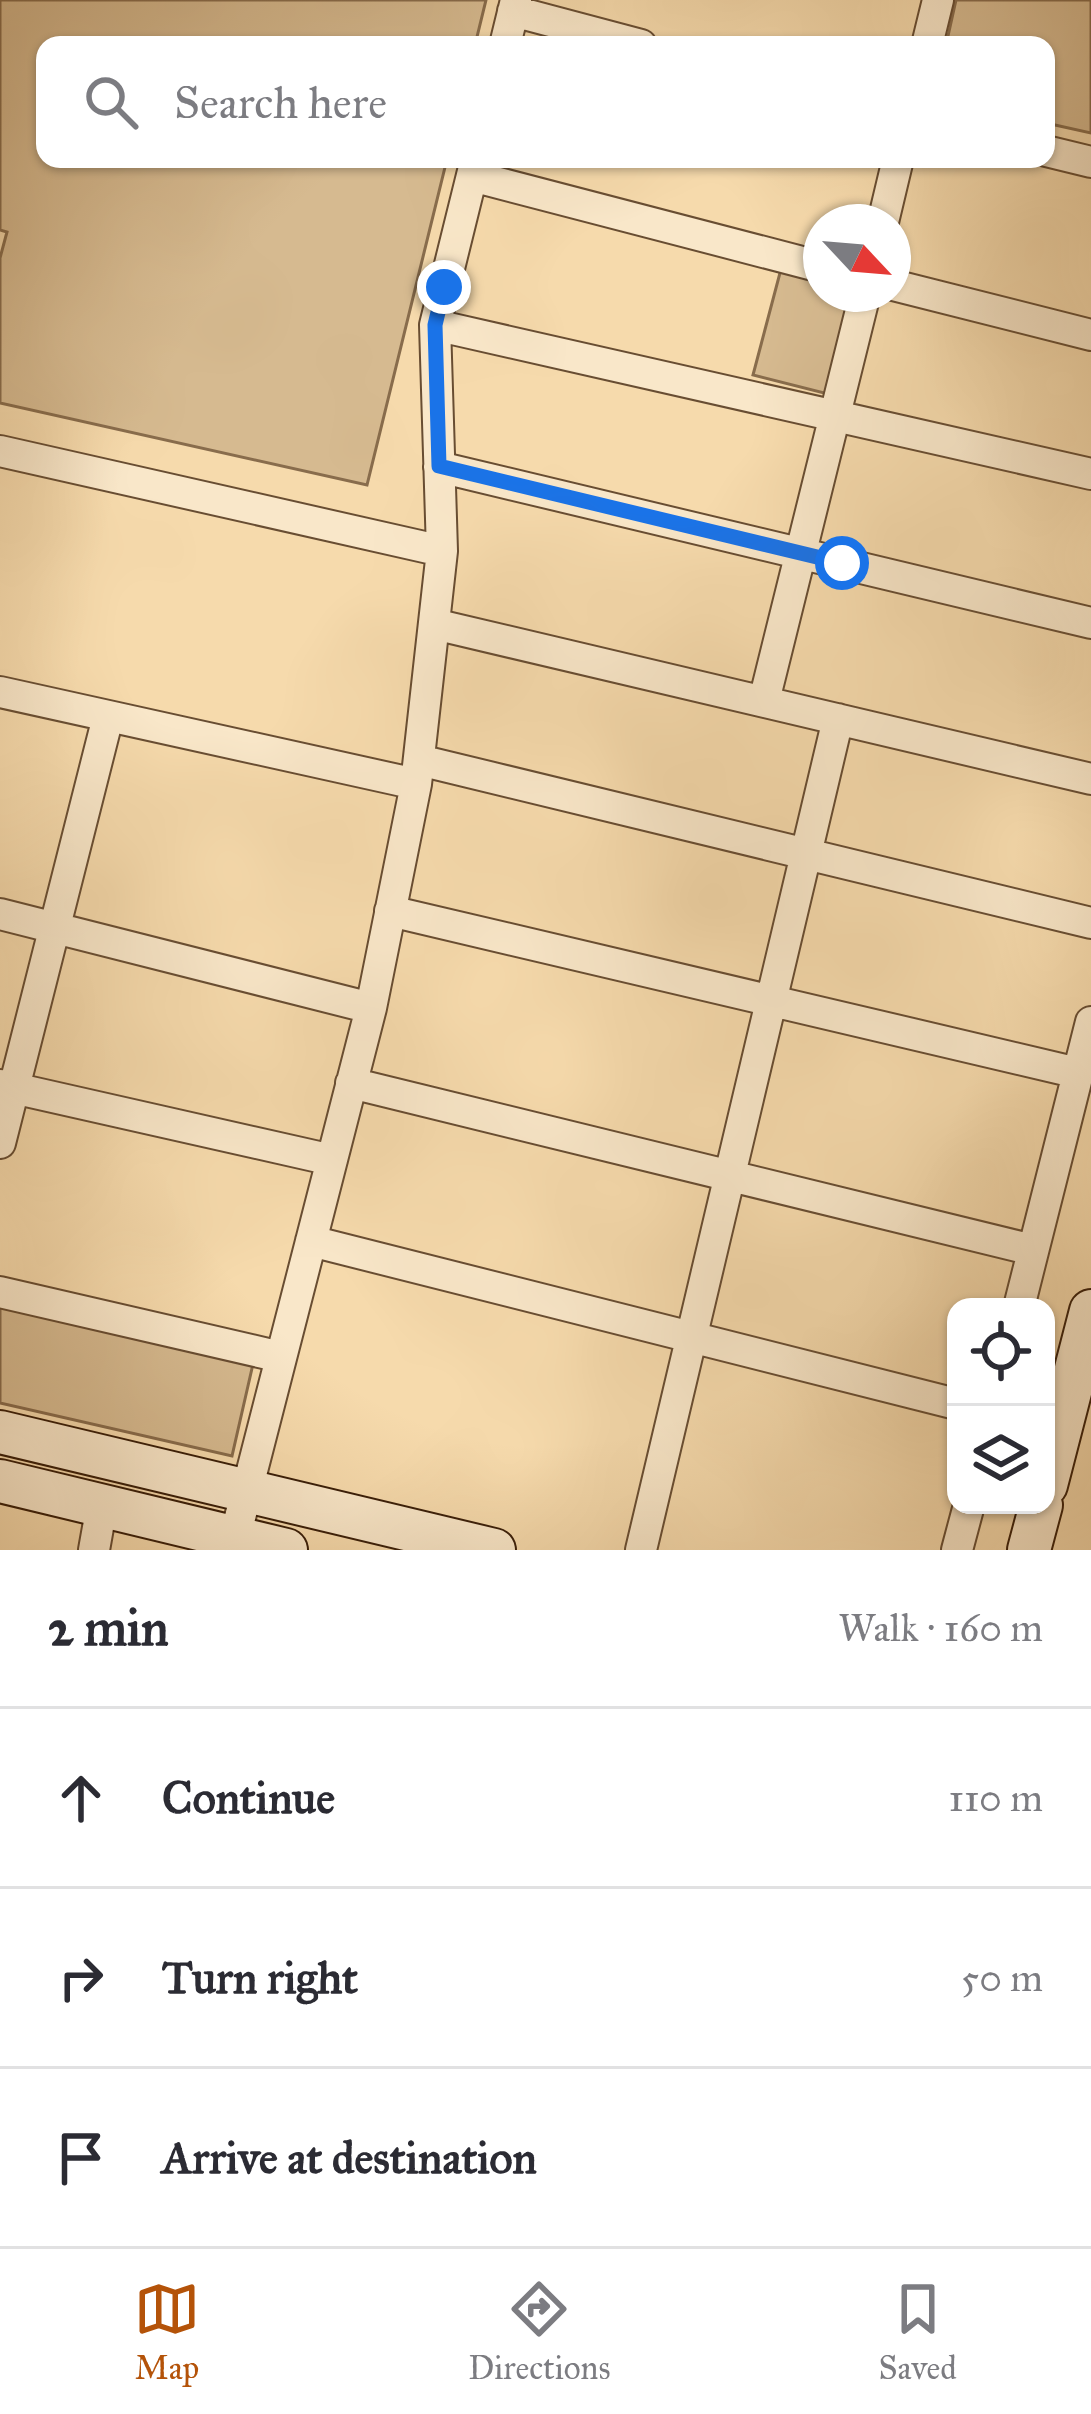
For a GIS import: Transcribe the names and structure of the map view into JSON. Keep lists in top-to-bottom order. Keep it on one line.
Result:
{"north":"bottom right","page":{"search":"Search here","heading":["2 min","Walk · 160 m"],"list":[["Continue","110 m"],["Turn right","50 m"],"Arrive at destination"],"nav":["Map","Directions","Saved"]}}
